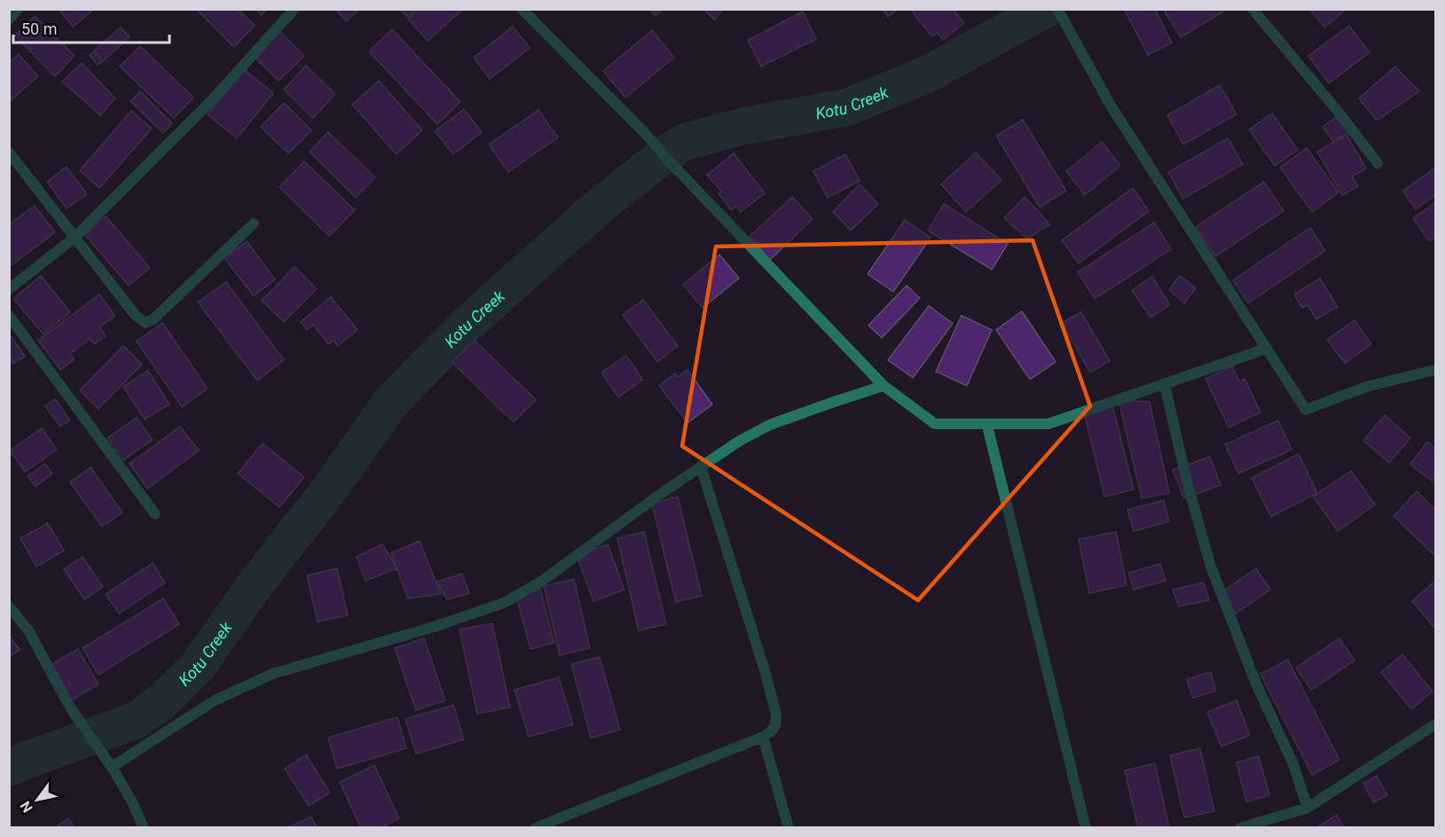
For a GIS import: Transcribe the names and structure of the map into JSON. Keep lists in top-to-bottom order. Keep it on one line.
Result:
{"water":["Kotu Creek"],"scale_bar":"50 m","north":"bottom left"}
